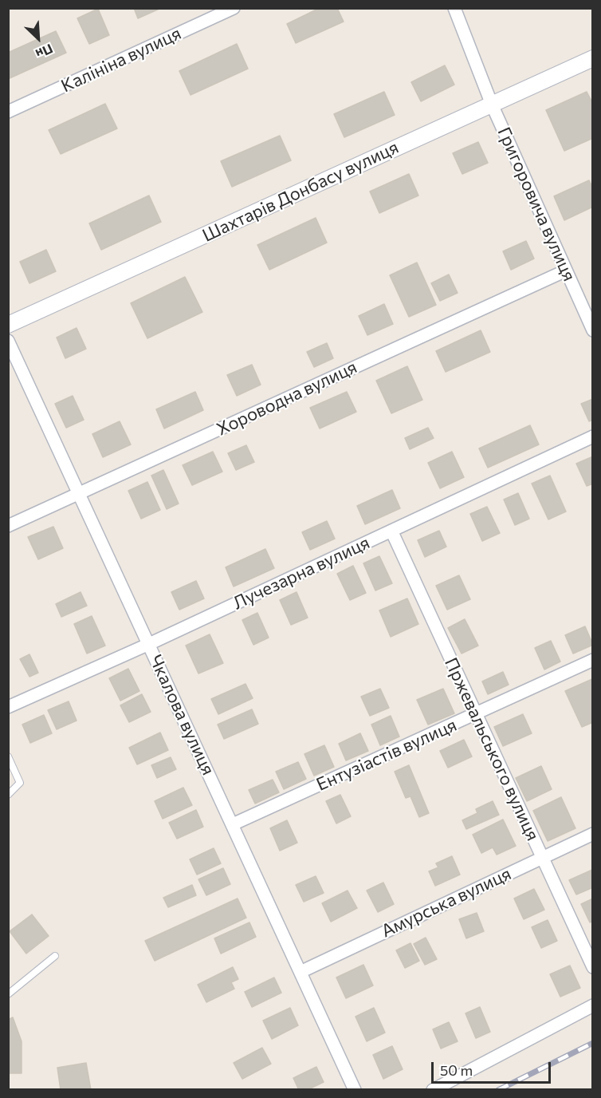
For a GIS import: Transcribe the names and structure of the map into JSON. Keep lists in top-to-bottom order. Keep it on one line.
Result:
{"streets":{"street":["Калініна вулиця","Шахтарів Донбасу вулиця","Григоровича вулиця","Хороводна вулиця","Лучезарна вулиця","Чкалова вулиця","Пржевальського вулиця","Ентузіастів вулиця","Амурська вулиця"]},"crossings":[["Шахтарів Донбасу вулиця","Григоровича вулиця"],["Григоровича вулиця","Хороводна вулиця"],["Хороводна вулиця","Чкалова вулиця"],["Лучезарна вулиця","Чкалова вулиця"],["Лучезарна вулиця","Пржевальського вулиця"],["Чкалова вулиця","Ентузіастів вулиця"],["Чкалова вулиця","Амурська вулиця"],["Пржевальського вулиця","Ентузіастів вулиця"],["Пржевальського вулиця","Амурська вулиця"]],"scale_bar":"50 m","north":"bottom right"}
